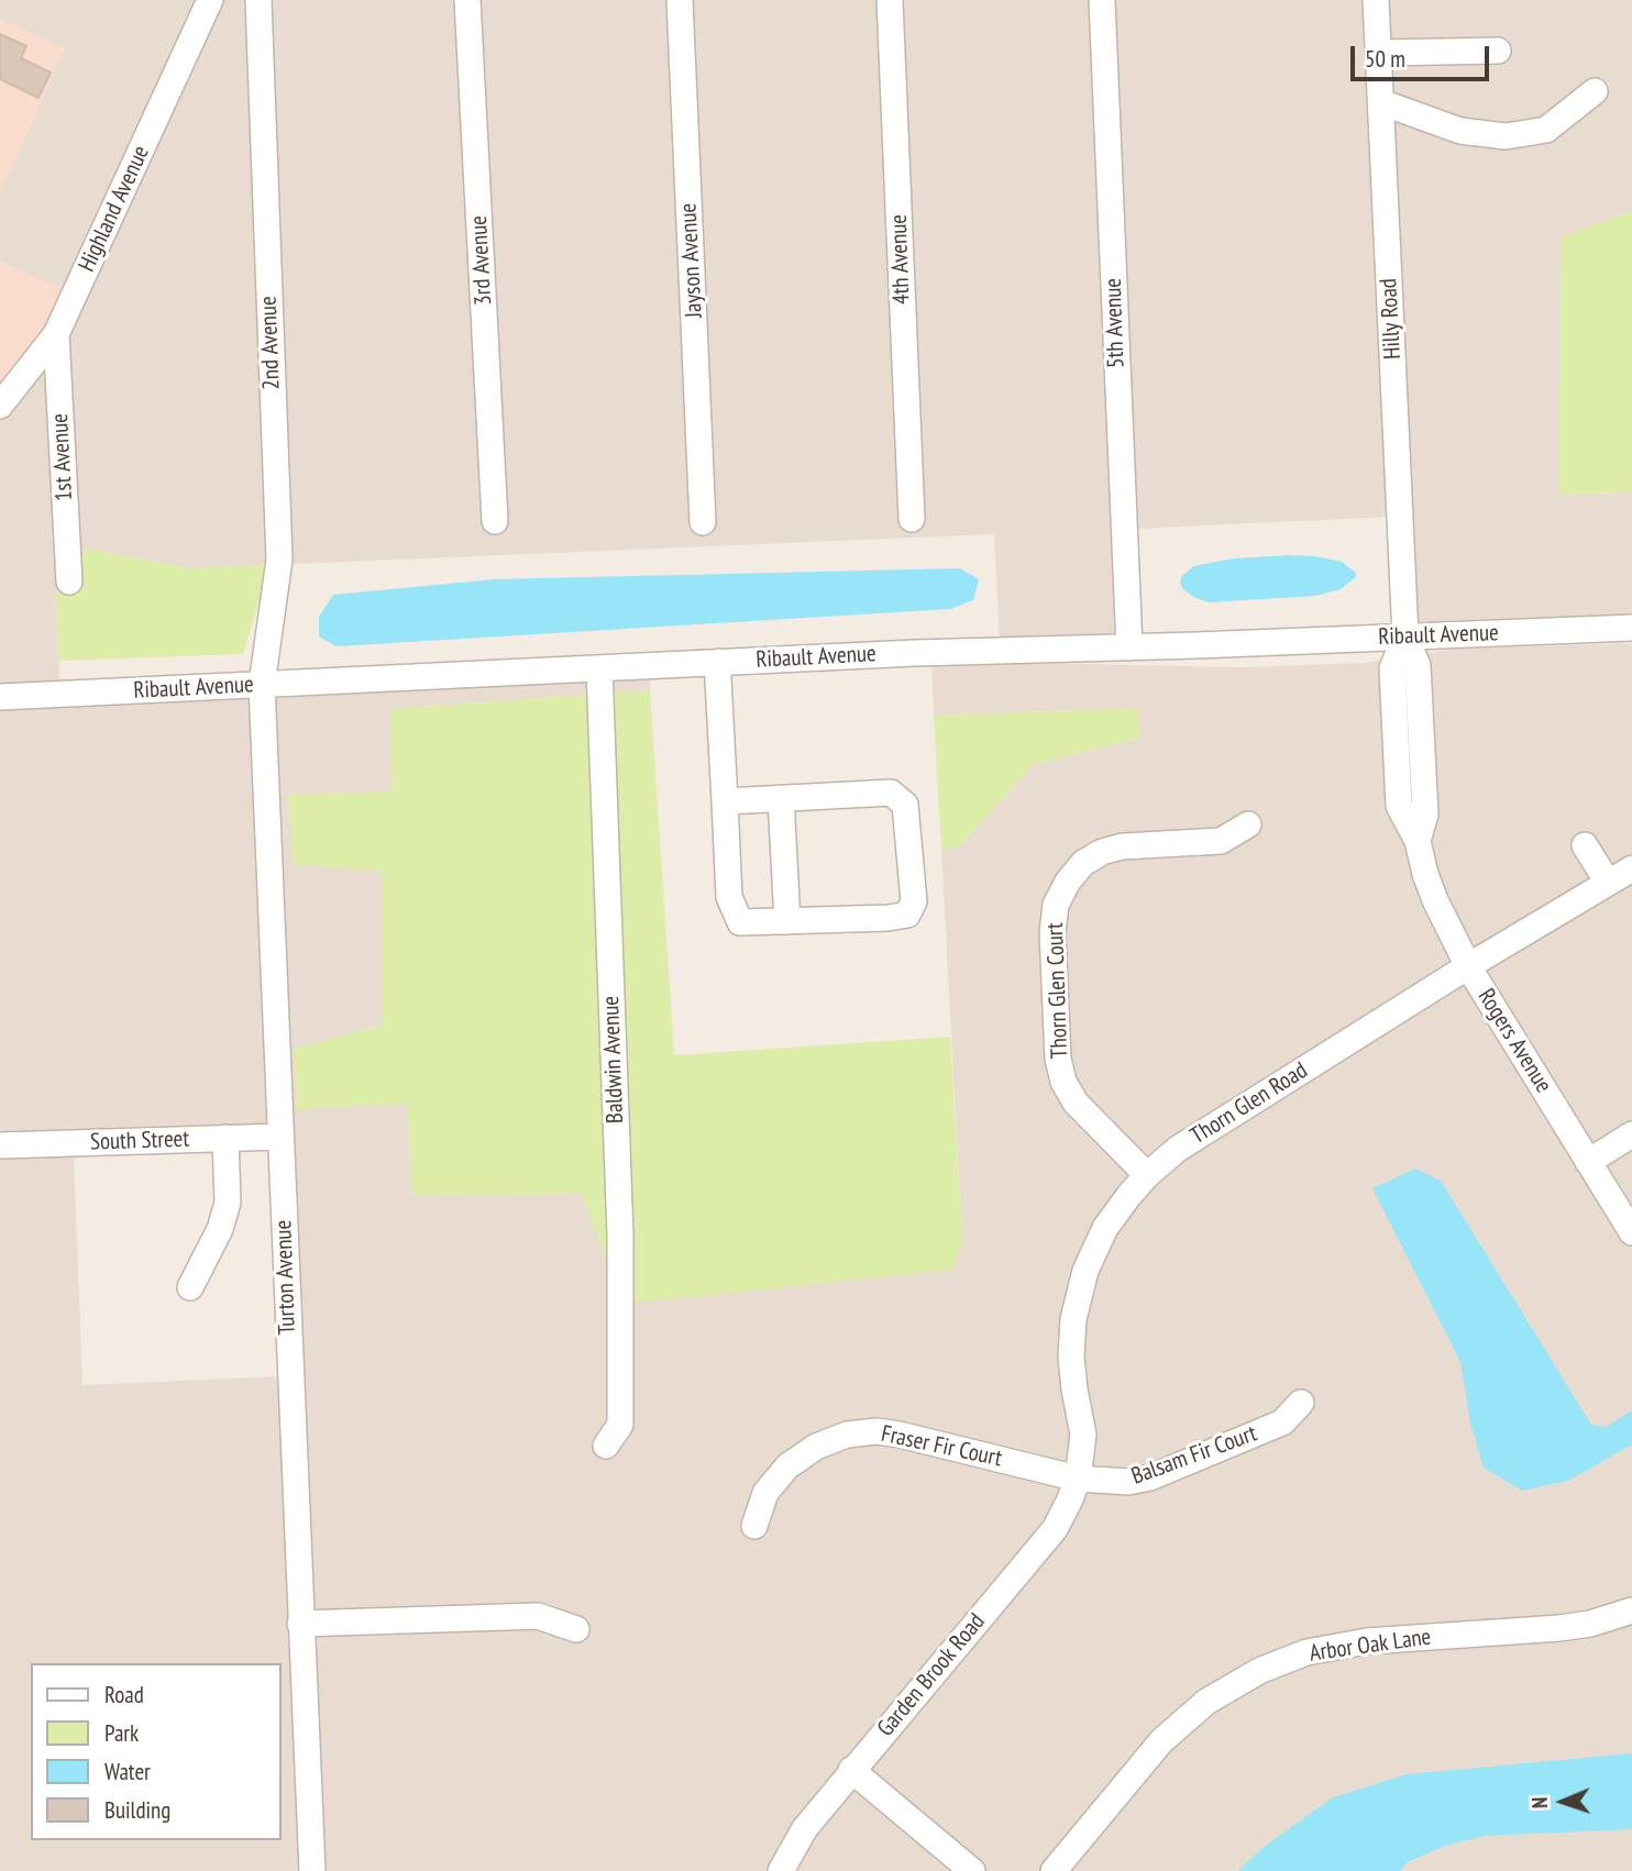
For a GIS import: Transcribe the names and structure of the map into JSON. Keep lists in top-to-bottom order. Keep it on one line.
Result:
{"streets":{"street":["Highland Avenue","4th Avenue","3rd Avenue","Jayson Avenue","Hilly Road","5th Avenue","2nd Avenue","1st Avenue","Ribault Avenue","Thorn Glen Court","Rogers Avenue","Baldwin Avenue","Thorn Glen Road","South Street","Turton Avenue","Fraser Fir Court","Balsam Fir Court","Arbor Oak Lane","Garden Brook Road"]},"crossings":[["Highland Avenue","1st Avenue"],["Hilly Road","Ribault Avenue"],["Hilly Road","Rogers Avenue"],["5th Avenue","Ribault Avenue"],["2nd Avenue","Ribault Avenue"],["2nd Avenue","Turton Avenue"],["Ribault Avenue","Rogers Avenue"],["Ribault Avenue","Baldwin Avenue"],["Ribault Avenue","Turton Avenue"],["Thorn Glen Court","Thorn Glen Road"],["Rogers Avenue","Thorn Glen Road"],["Thorn Glen Road","Fraser Fir Court"],["Thorn Glen Road","Balsam Fir Court"],["Thorn Glen Road","Garden Brook Road"],["South Street","Turton Avenue"],["Fraser Fir Court","Balsam Fir Court"],["Fraser Fir Court","Garden Brook Road"],["Balsam Fir Court","Garden Brook Road"]],"legend":["Road","Park","Water","Building"],"scale_bar":"50 m","north":"left"}
